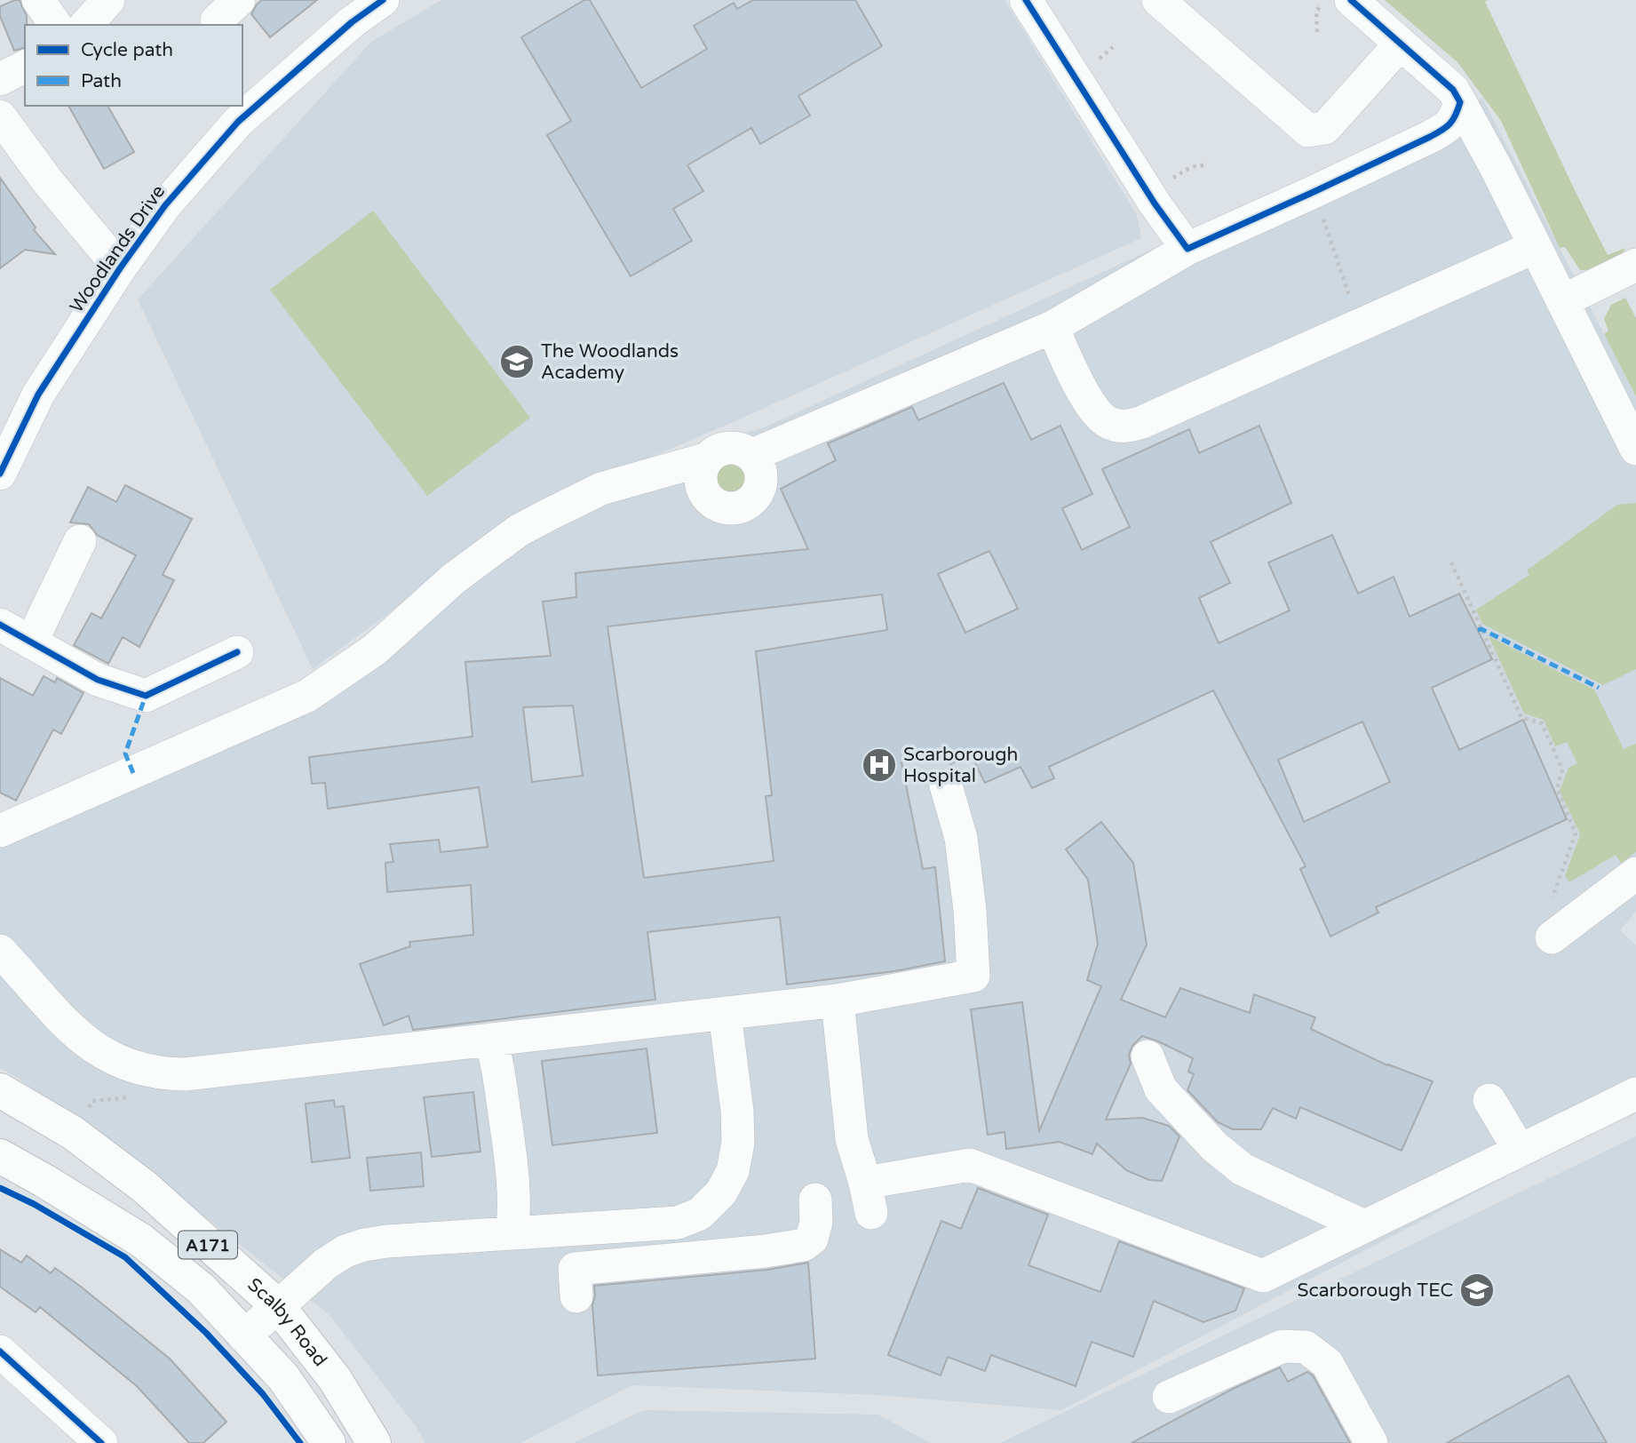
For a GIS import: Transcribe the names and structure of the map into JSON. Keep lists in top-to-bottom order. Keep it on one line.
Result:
{"streets":{"highway":["A171","Scalby Road"],"street":["Woodlands Drive"]},"places":{"school or university":["The Woodlands Academy","Scarborough TEC"],"hospital":["Scarborough Hospital"]},"legend":["Cycle path","Path"]}
